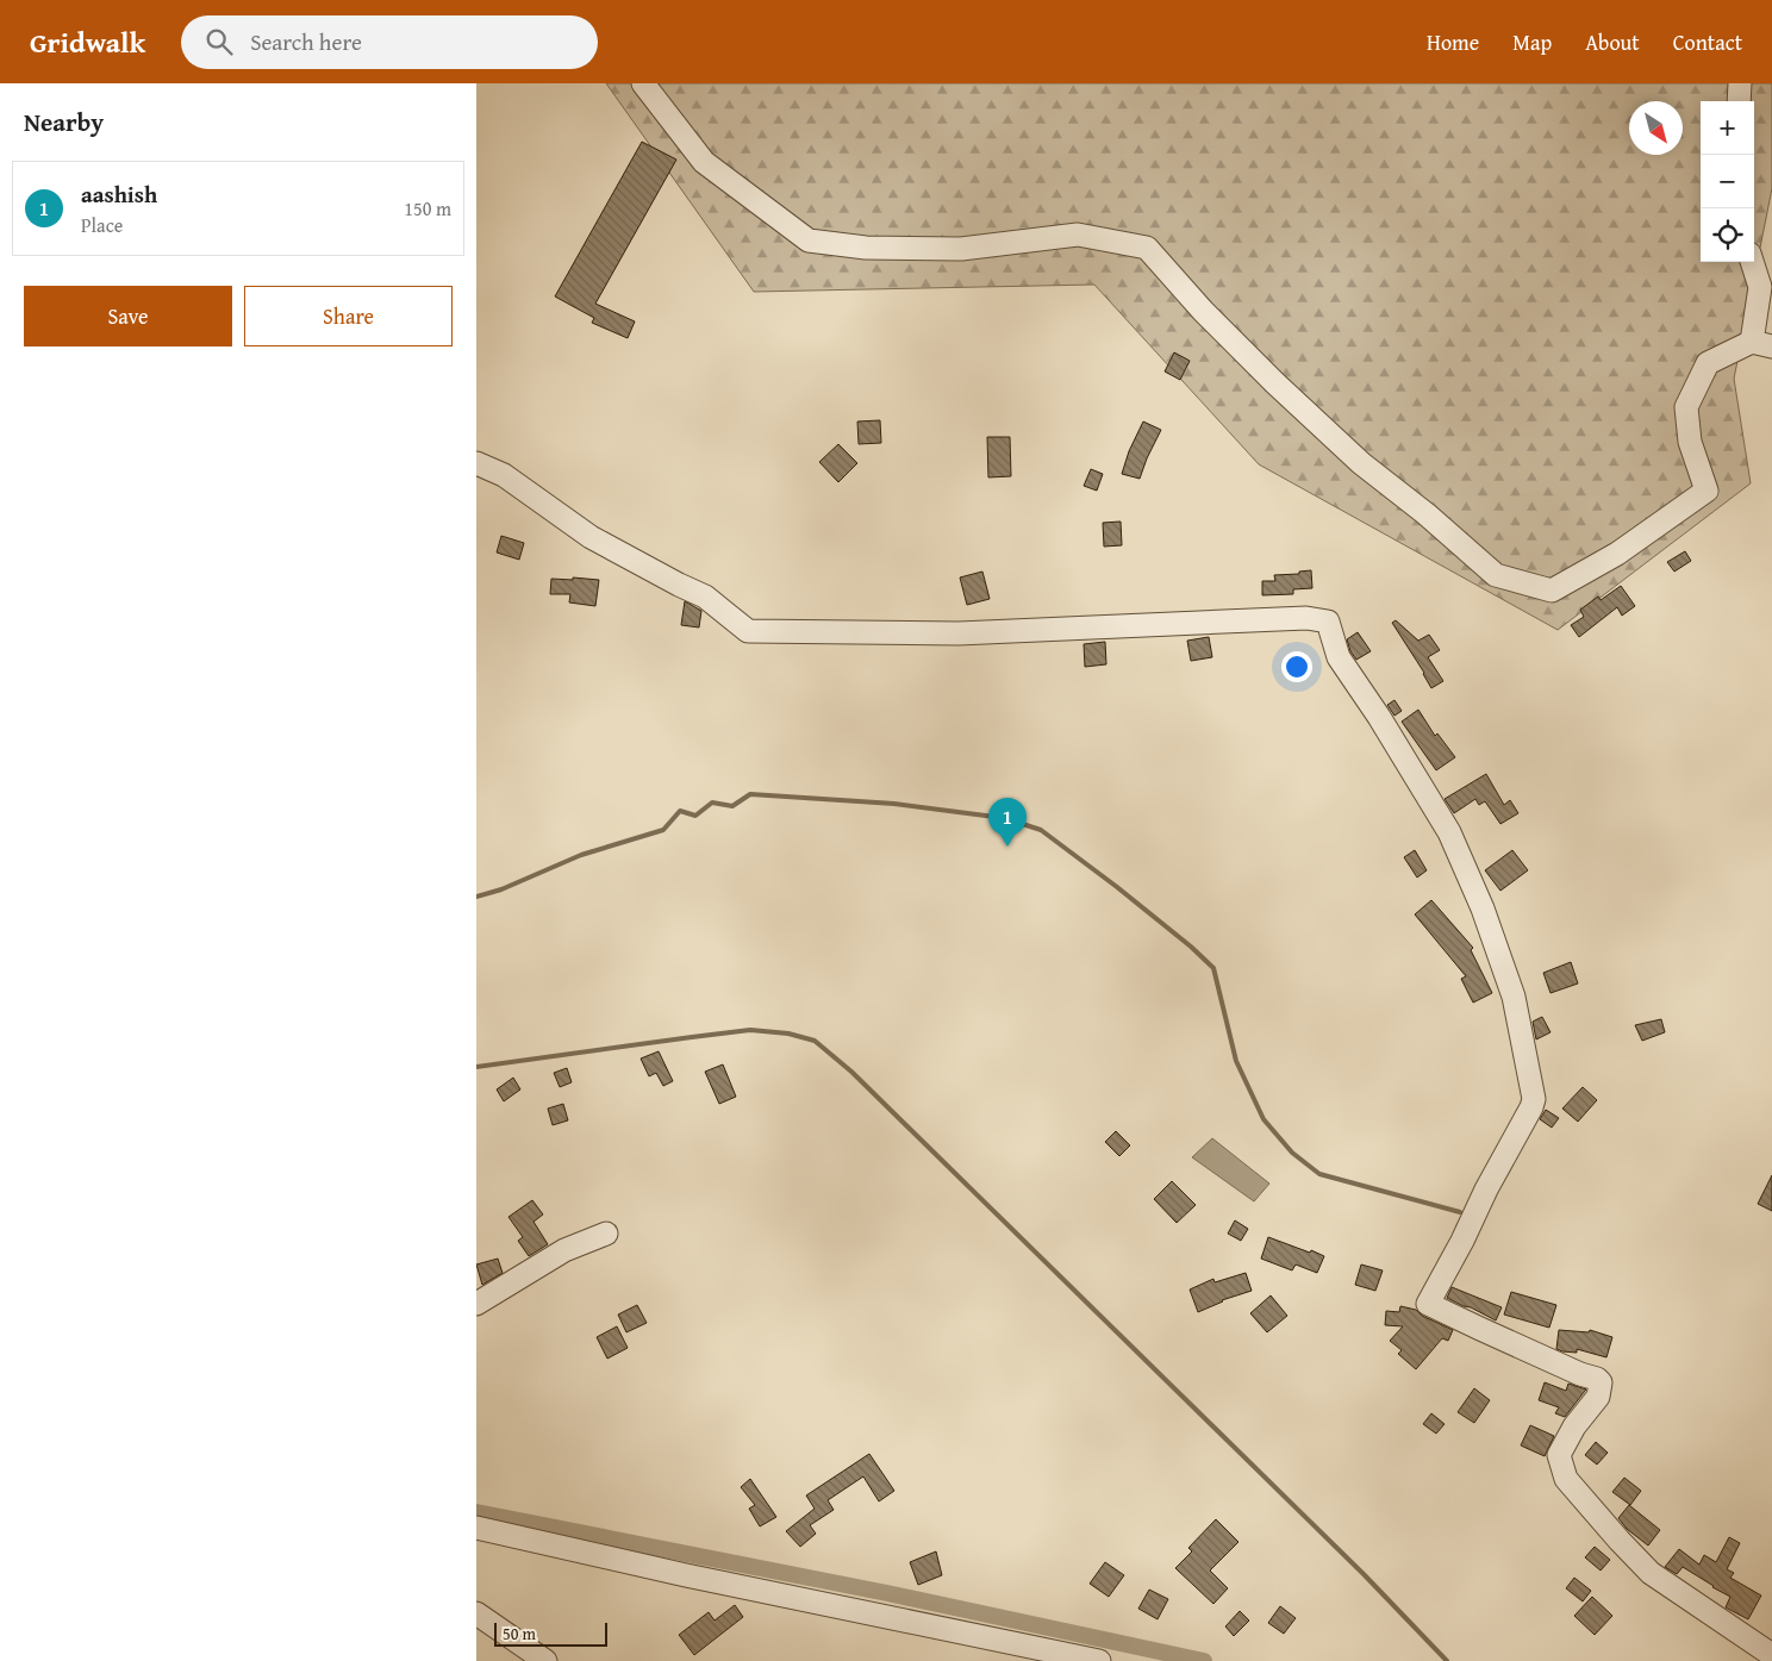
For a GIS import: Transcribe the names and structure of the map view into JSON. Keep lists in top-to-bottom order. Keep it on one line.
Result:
{"scale_bar":"50 m","north":"bottom right","page":{"header":"Gridwalk","search":"Search here","nav":["Home","Map","About","Contact"],"heading":"Nearby","map_buttons":["+","−"],"list":[{"mark":"1","name":"aashish","note":"Place","value":"150 m"}],"buttons":["Save","Share"],"pins":"1","scale":"50 m"}}
